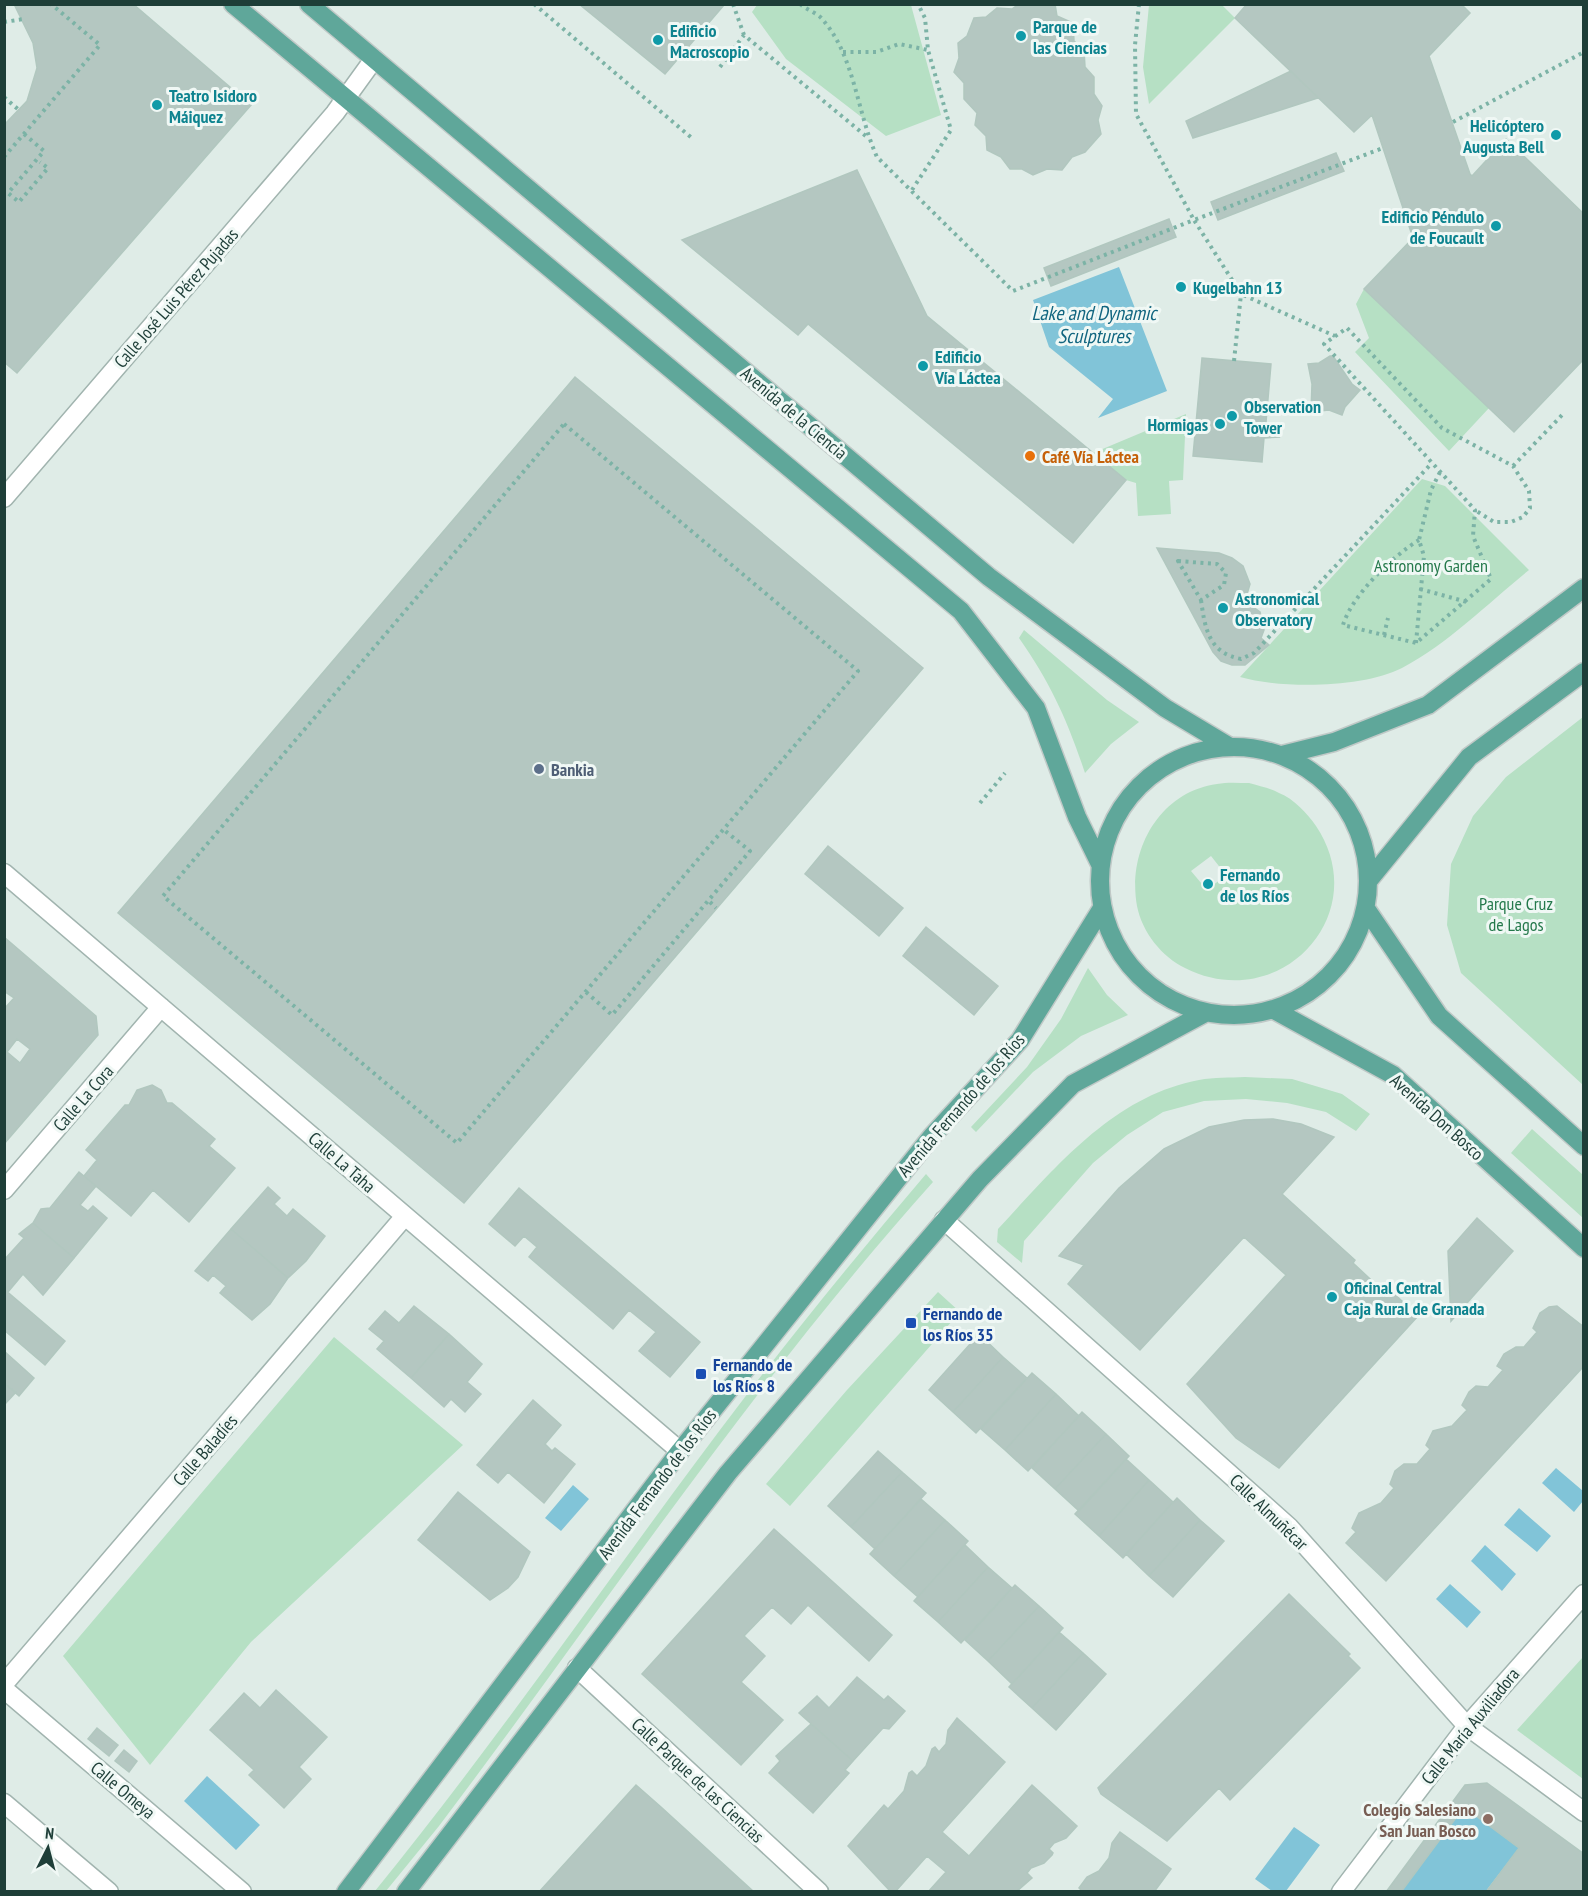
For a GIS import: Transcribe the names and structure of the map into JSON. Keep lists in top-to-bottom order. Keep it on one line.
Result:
{"streets":{"main road":["Avenida de la Ciencia","Avenida Fernando de los Ríos","Avenida Don Bosco"],"street":["Calle José Luis Pérez Pujadas","Calle La Cora","Calle La Taha","Calle Baladíes","Calle Almuñécar","Calle María Auxiliadora","Calle Parque de las Ciencias","Calle Omeya"]},"crossings":[["Calle La Cora","Calle La Taha"],["Avenida Fernando de los Ríos","Calle La Taha"],["Calle La Taha","Calle Baladíes"],["Calle Almuñécar","Calle María Auxiliadora"]],"water":["Lake and Dynamic Sculptures"],"parks":["Astronomy Garden","Parque Cruz de Lagos"],"places":{"other":["Parque de las Ciencias","Edificio Macroscopio","Teatro Isidoro Máiquez","Helicóptero Augusta Bell","Edificio Péndulo de Foucault","Kugelbahn 13","Edificio Vía Láctea","Observation Tower","Hormigas","Café Vía Láctea","Astronomical Observatory","Bankia","Fernando de los Ríos","Oficinal Central Caja Rural de Granada","Colegio Salesiano San Juan Bosco"],"transit":["Fernando de los Ríos 35","Fernando de los Ríos 8"]},"north":"top"}
